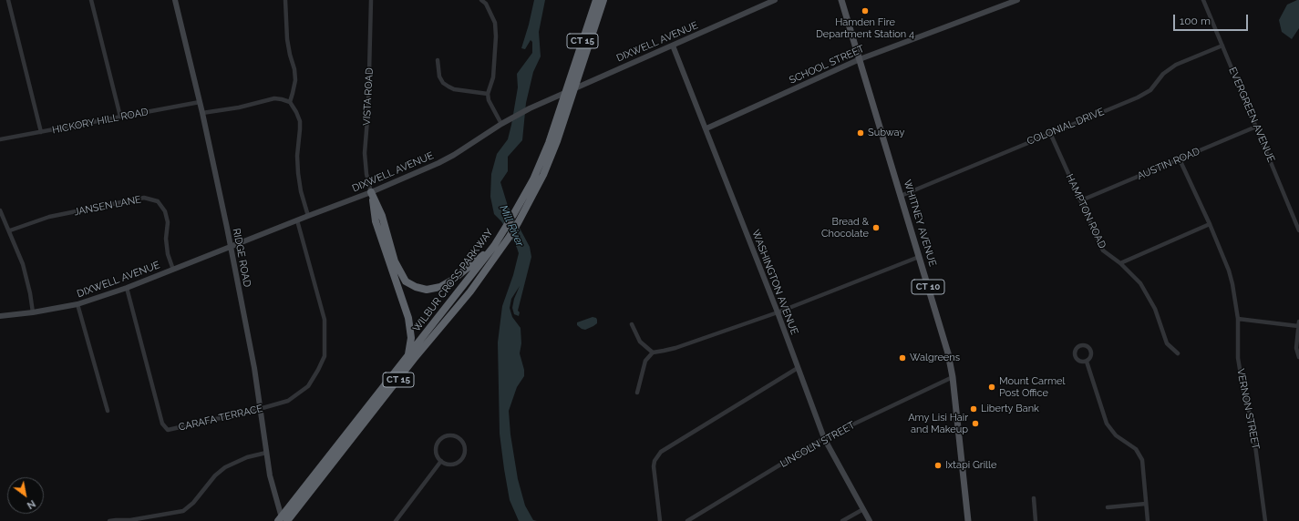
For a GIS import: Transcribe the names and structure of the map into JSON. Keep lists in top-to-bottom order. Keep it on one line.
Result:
{"streets":{"highway":["CT 15","WILBUR CROSS PARKWAY"],"main road":["DIXWELL AVENUE","SCHOOL STREET","WHITNEY AVENUE","RIDGE ROAD","WASHINGTON AVENUE","CT 10"],"street":["VISTA ROAD","EVERGREEN AVENUE","HICKORY HILL ROAD","COLONIAL DRIVE","AUSTIN ROAD","JANSEN LANE","HAMPTON ROAD","VERNON STREET","CARAFA TERRACE","LINCOLN STREET"]},"crossings":[["DIXWELL AVENUE","VISTA ROAD"],["DIXWELL AVENUE","JANSEN LANE"],["DIXWELL AVENUE","RIDGE ROAD"],["DIXWELL AVENUE","WASHINGTON AVENUE"],["DIXWELL AVENUE","CARAFA TERRACE"],["SCHOOL STREET","WHITNEY AVENUE"],["SCHOOL STREET","WASHINGTON AVENUE"],["EVERGREEN AVENUE","COLONIAL DRIVE"],["EVERGREEN AVENUE","AUSTIN ROAD"],["HICKORY HILL ROAD","RIDGE ROAD"],["COLONIAL DRIVE","HAMPTON ROAD"],["COLONIAL DRIVE","WHITNEY AVENUE"],["AUSTIN ROAD","HAMPTON ROAD"],["AUSTIN ROAD","VERNON STREET"],["WHITNEY AVENUE","LINCOLN STREET"],["RIDGE ROAD","CARAFA TERRACE"],["WASHINGTON AVENUE","LINCOLN STREET"]],"water":["Mill River"],"places":["Hamden Fire Department Station 4","Subway","Bread & Chocolate","Walgreens","Mount Carmel Post Office","Liberty Bank","Amy Lisi Hair and Makeup","Ixtapi Grille"],"scale_bar":"100 m","north":"bottom right"}
